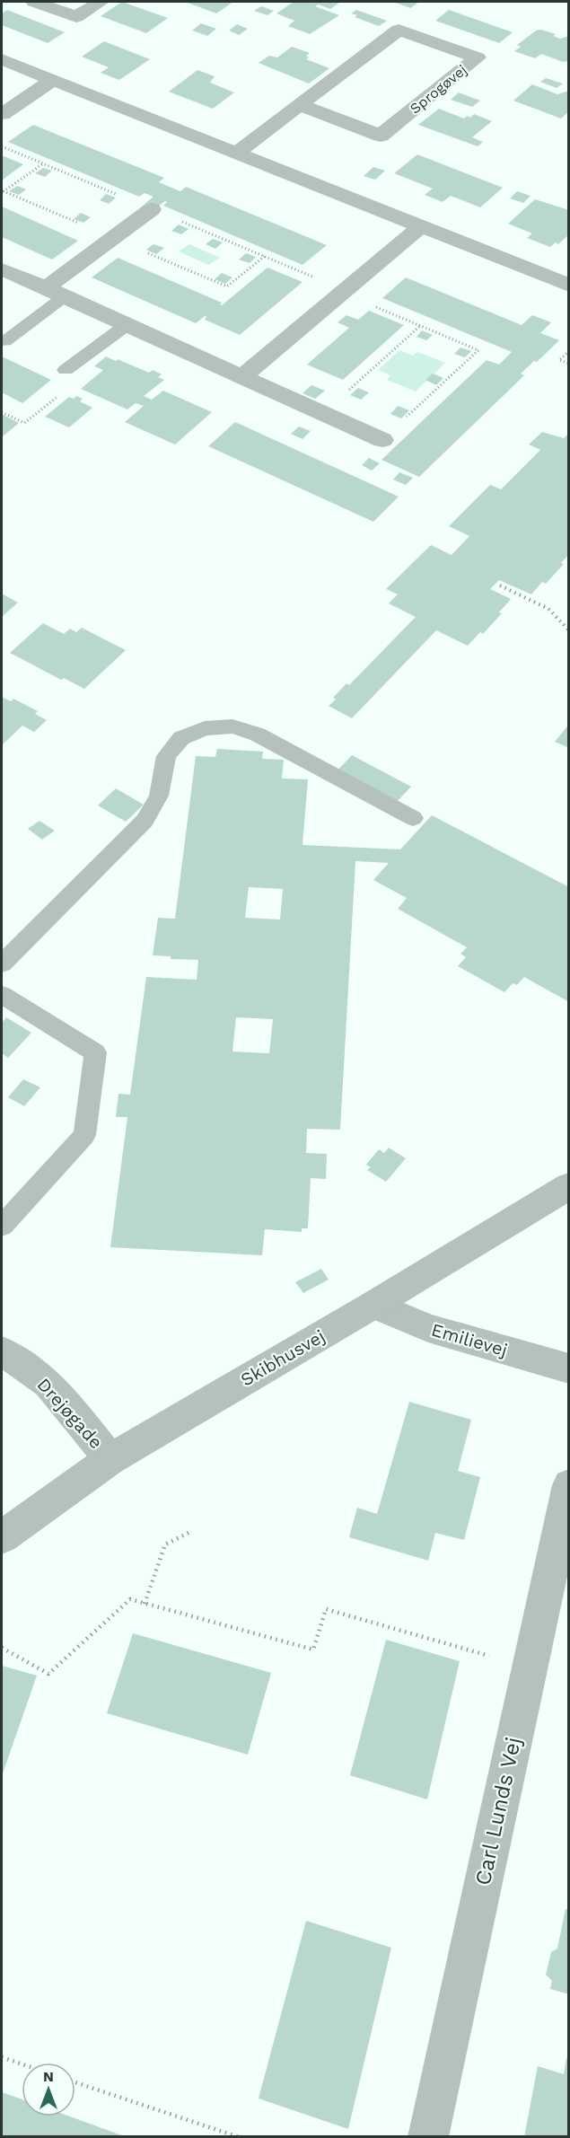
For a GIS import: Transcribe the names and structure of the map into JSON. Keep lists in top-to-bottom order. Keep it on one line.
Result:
{"streets":{"street":["Sprogøvej","Emilievej","Skibhusvej","Drejøgade","Carl Lunds Vej"]},"crossings":[["Emilievej","Skibhusvej"],["Skibhusvej","Drejøgade"]],"north":"top"}
